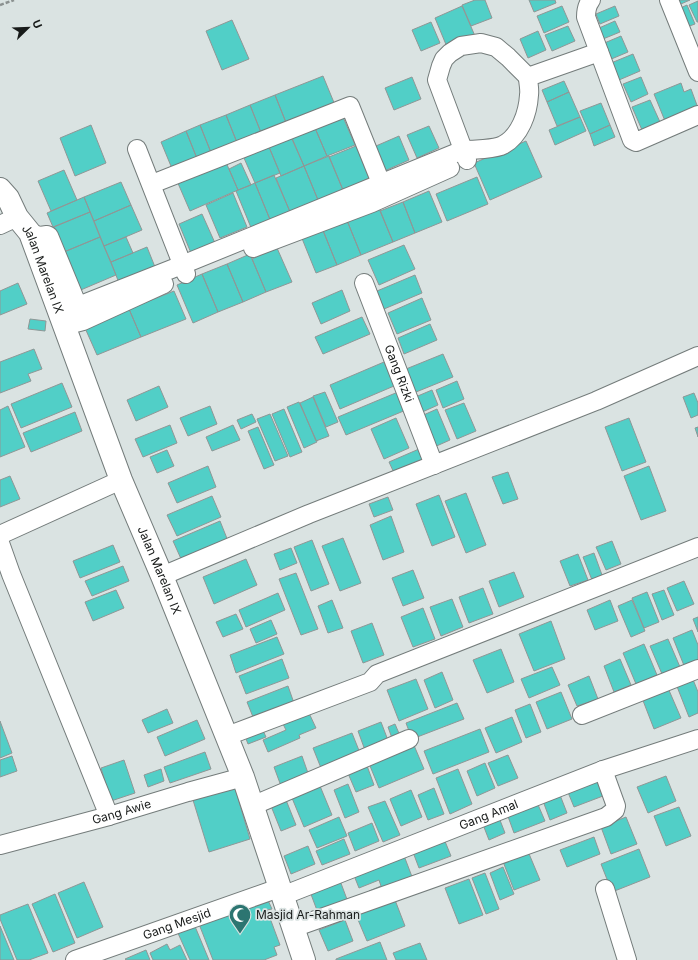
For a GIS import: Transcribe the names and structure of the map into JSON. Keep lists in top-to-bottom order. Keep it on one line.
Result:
{"streets":{"main road":["Jalan Marelan IX"],"street":["Gang Rizki","Gang Awie","Gang Amal","Gang Mesjid"]},"crossings":[["Jalan Marelan IX","Gang Awie"],["Jalan Marelan IX","Gang Amal"],["Jalan Marelan IX","Gang Mesjid"],["Gang Amal","Gang Mesjid"]],"places":{"mosque":["Masjid Ar-Rahman"]},"north":"top right"}
